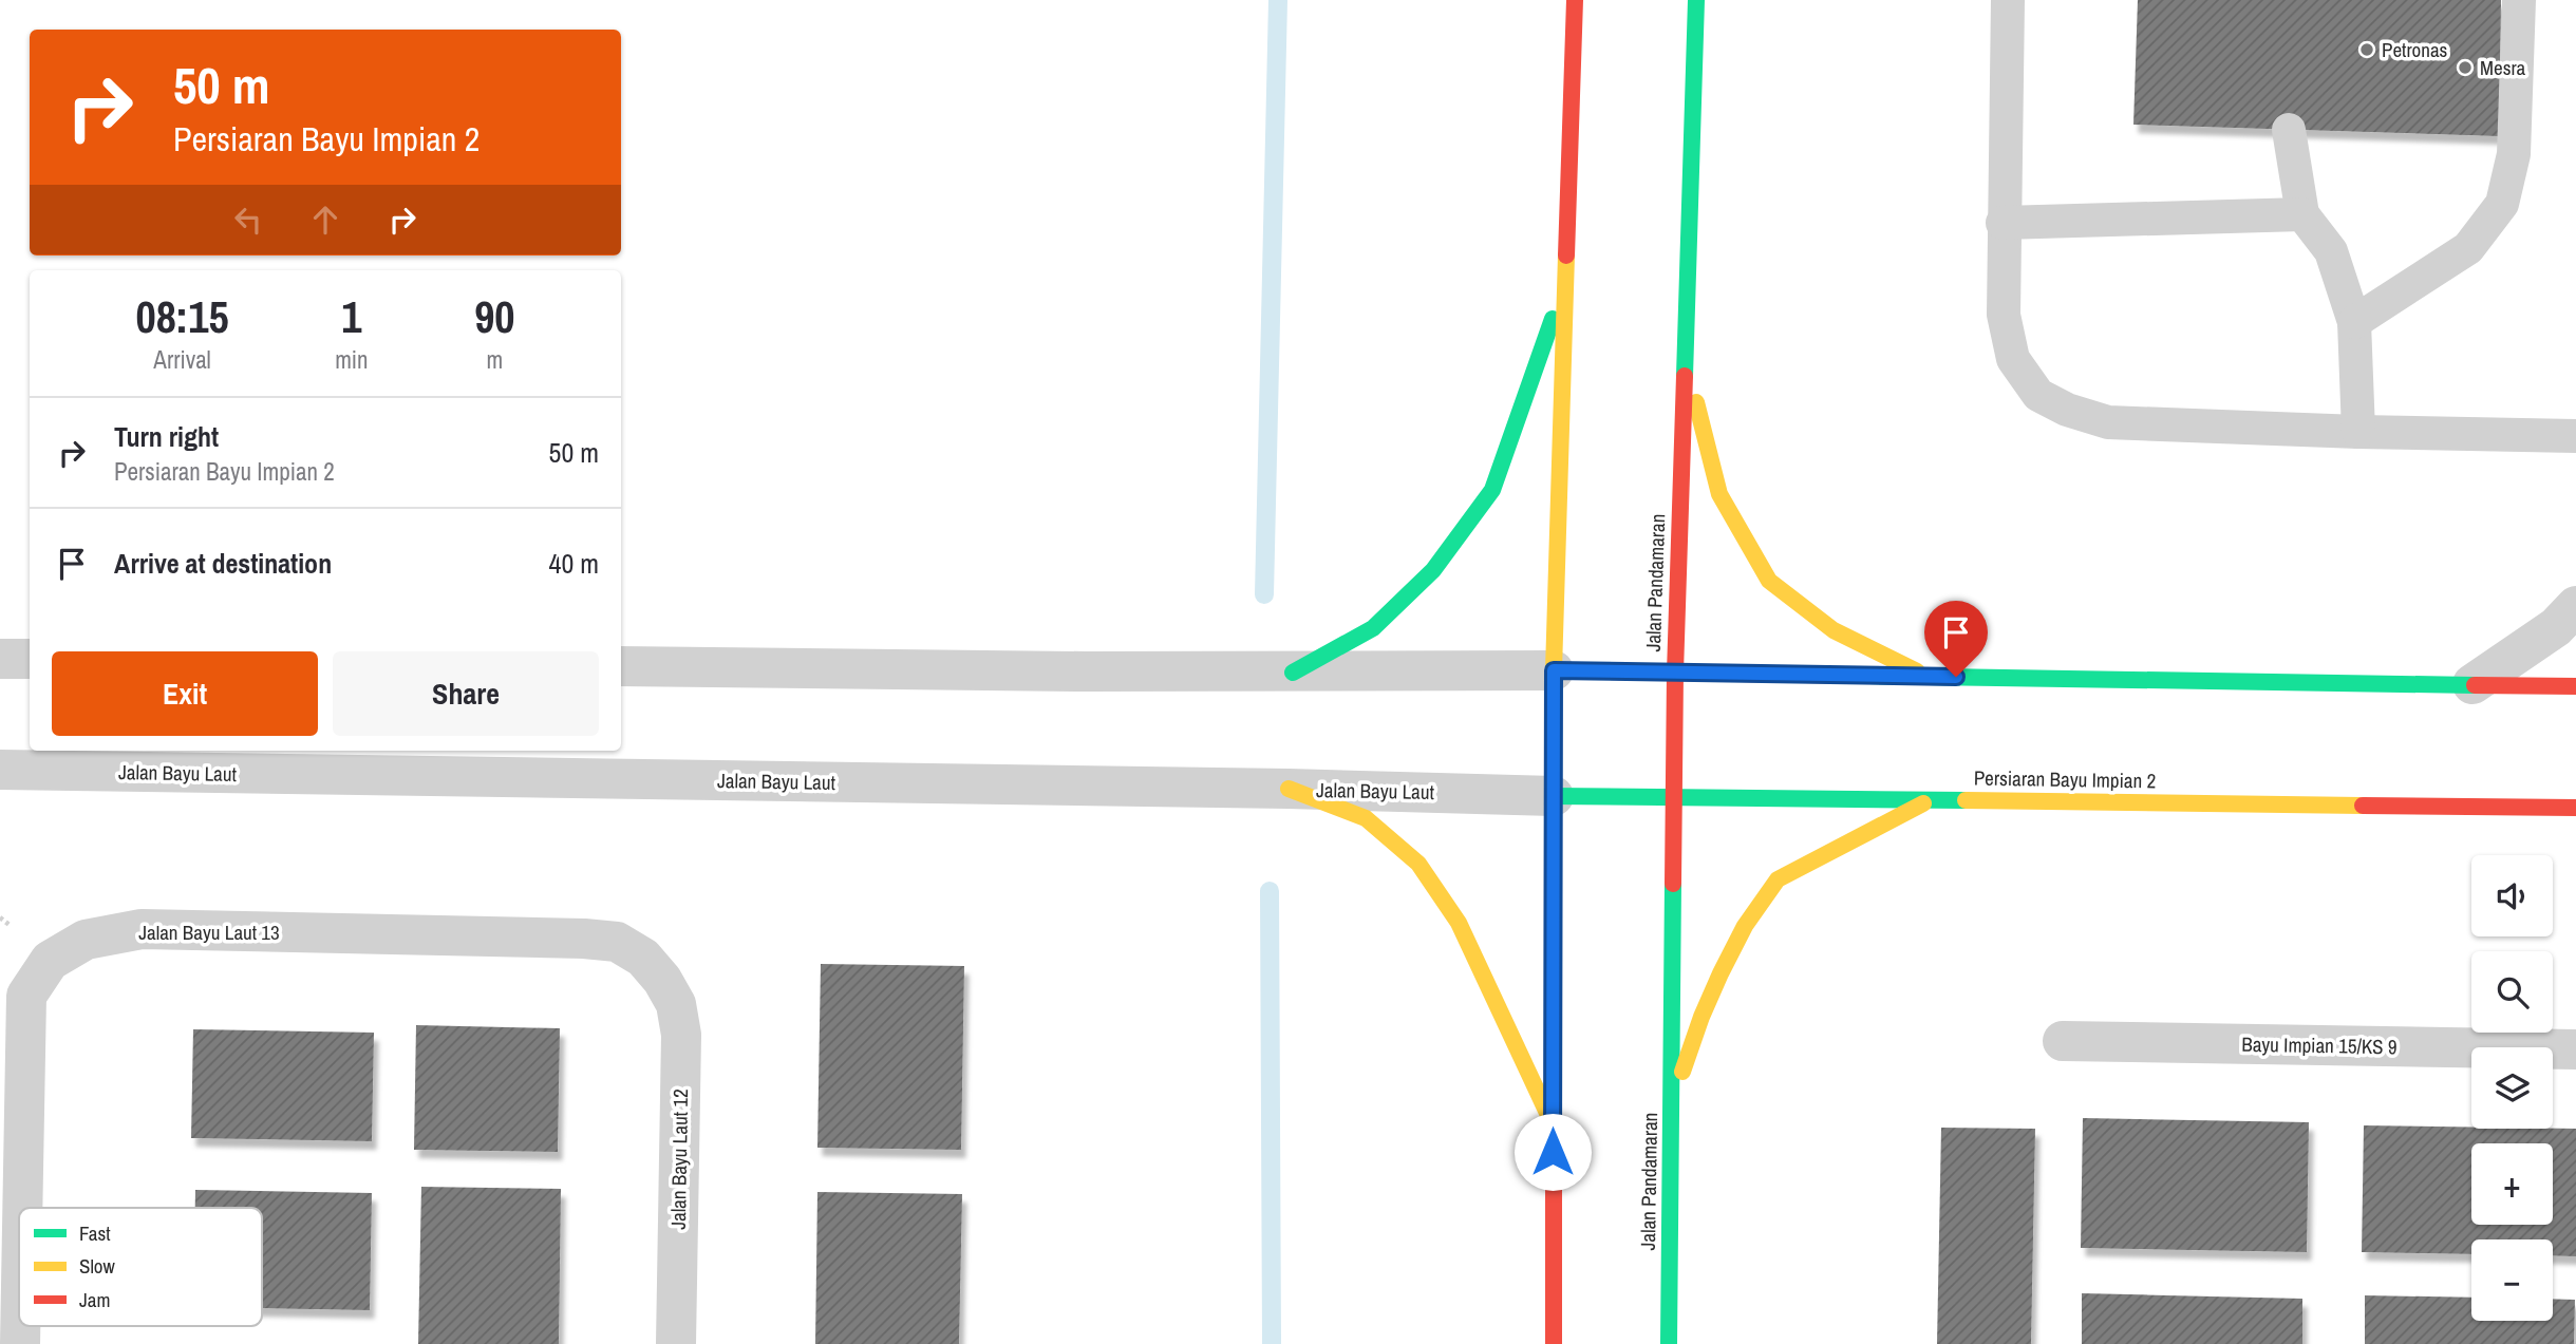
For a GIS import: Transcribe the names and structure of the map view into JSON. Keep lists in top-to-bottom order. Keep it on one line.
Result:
{"streets":{"main road":["Jalan Pandamaran","Persiaran Bayu Impian 2"],"street":["Jalan Bayu Laut","Jalan Bayu Laut 13","Bayu Impian 15/KS 9","Jalan Bayu Laut 12"]},"crossings":[["Jalan Pandamaran","Persiaran Bayu Impian 2"],["Jalan Bayu Laut","Persiaran Bayu Impian 2"],["Jalan Bayu Laut 13","Jalan Bayu Laut 12"]],"places":["Petronas","Mesra"],"legend":["Fast","Slow","Jam"],"page":{"turn":["50 m","Persiaran Bayu Impian 2"],"eta":["08:15","Arrival","1","min","90","m"],"list":[{"name":"Turn right","note":"Persiaran Bayu Impian 2","value":"50 m"},{"name":"Arrive at destination","value":"40 m"}],"buttons":["Exit","Share"],"map_buttons":["+","−"]}}
